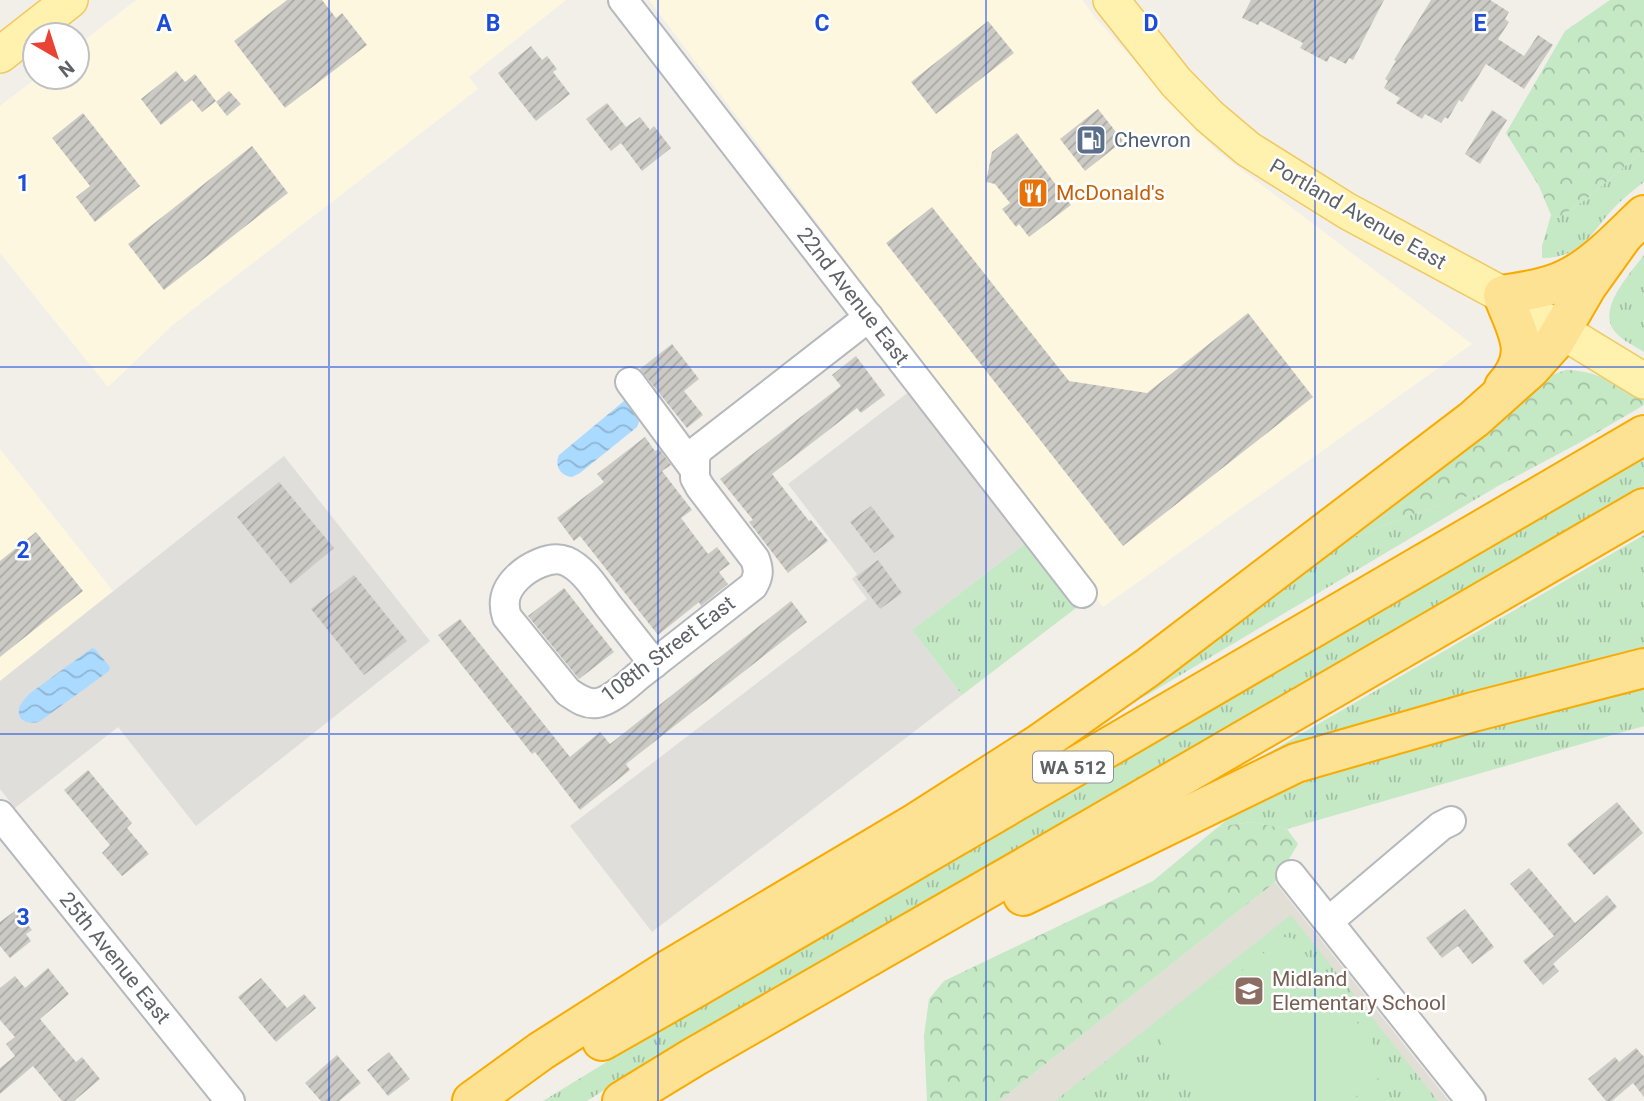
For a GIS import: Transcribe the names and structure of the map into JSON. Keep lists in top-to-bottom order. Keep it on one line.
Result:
{"streets":{"highway":["WA 512"],"main road":["Portland Avenue East"],"street":["22nd Avenue East","108th Street East","25th Avenue East"]},"places":{"fuel station":["Chevron"],"restaurant":["McDonald's"],"school or university":["Midland Elementary School"]},"north":"bottom right","grid":{"columns":["A","B","C","D","E"],"rows":["1","2","3"]}}
